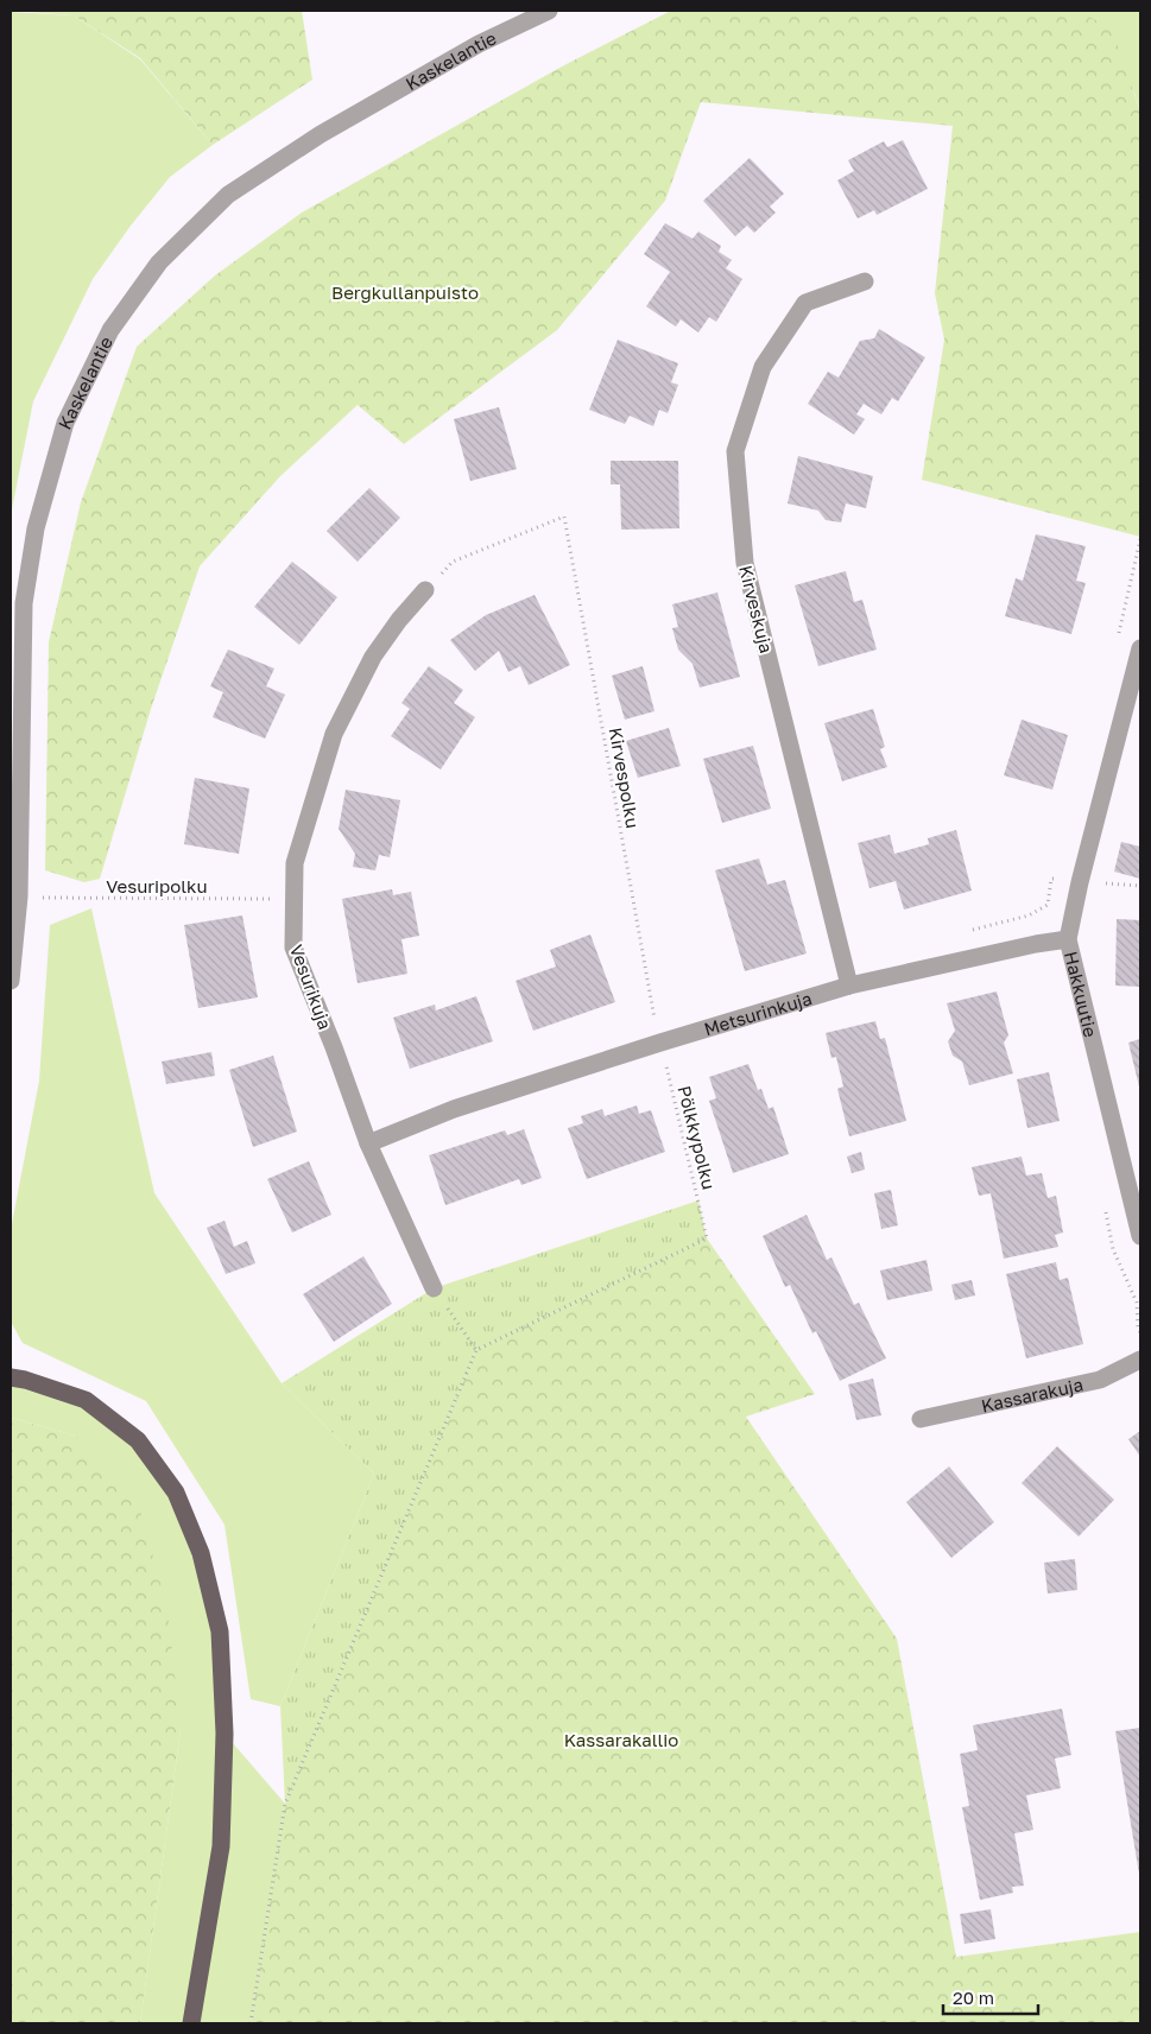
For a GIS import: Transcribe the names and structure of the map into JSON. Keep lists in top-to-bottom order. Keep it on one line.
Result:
{"streets":{"street":["Kaskelantie","Kirveskuja","Vesurikuja","Hakkuutie","Metsurinkuja","Kassarakuja"],"path":["Kirvespolku","Vesuripolku","Pölkkypolku"]},"crossings":[["Kaskelantie","Vesuripolku"],["Kirveskuja","Metsurinkuja"],["Kirvespolku","Vesurikuja"],["Kirvespolku","Metsurinkuja"],["Kirvespolku","Pölkkypolku"],["Vesuripolku","Vesurikuja"],["Vesurikuja","Metsurinkuja"],["Hakkuutie","Metsurinkuja"],["Metsurinkuja","Pölkkypolku"]],"parks":["Bergkullanpuisto","Kassarakallio"],"scale_bar":"20 m"}
